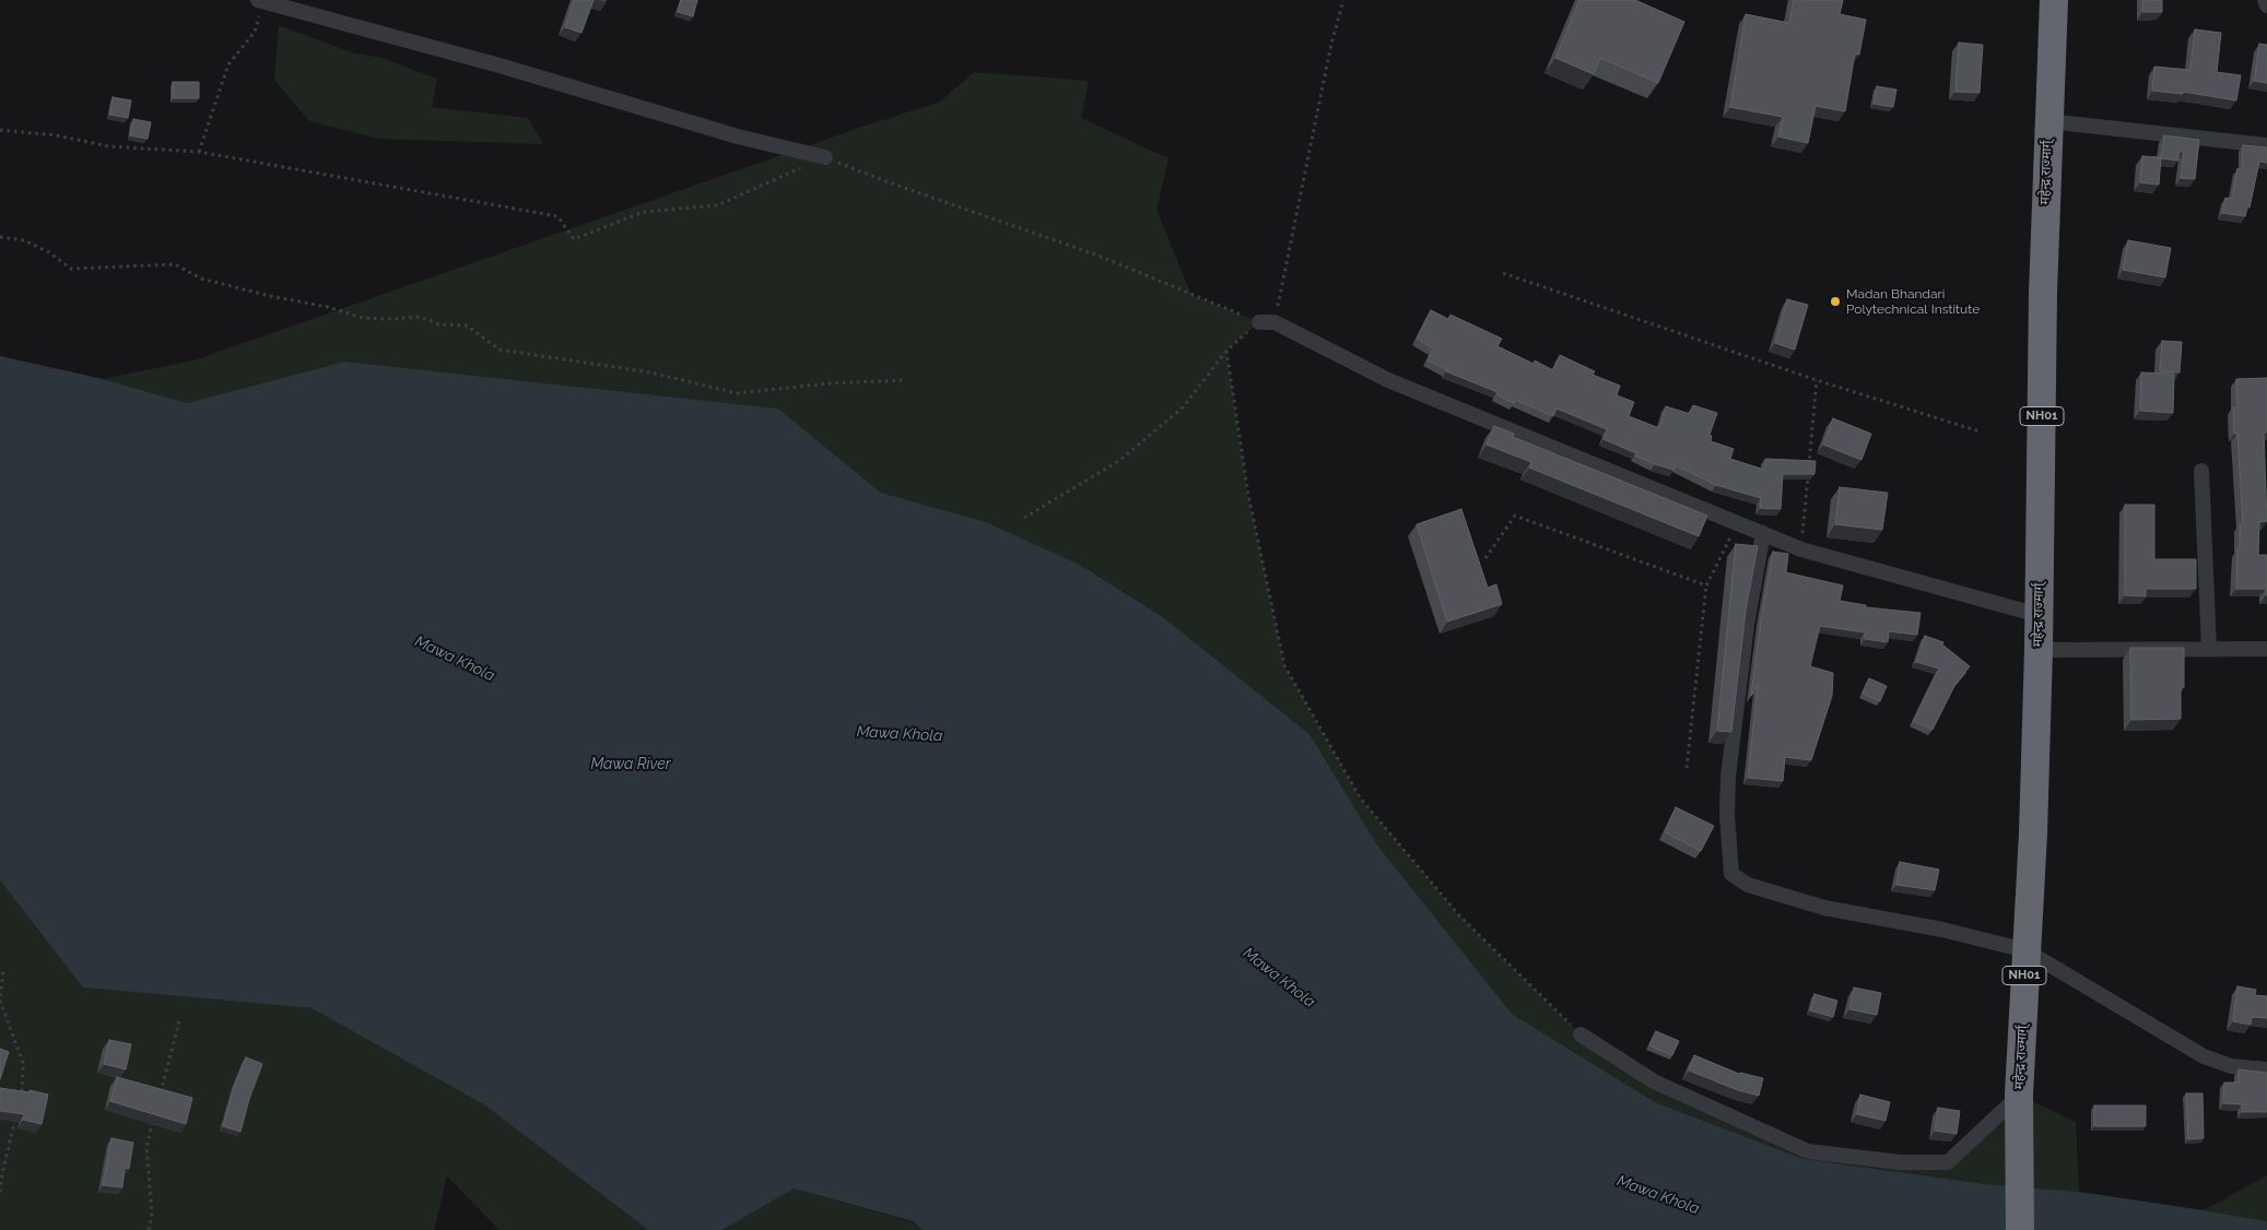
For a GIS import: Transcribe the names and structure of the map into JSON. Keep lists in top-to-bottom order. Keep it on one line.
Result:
{"streets":{"highway":["महेन्द्र राज्मार्ग्","NH01"]},"water":["Mawa Khola","Mawa River"],"places":["Madan Bhandari Polytechnical Institute"]}
